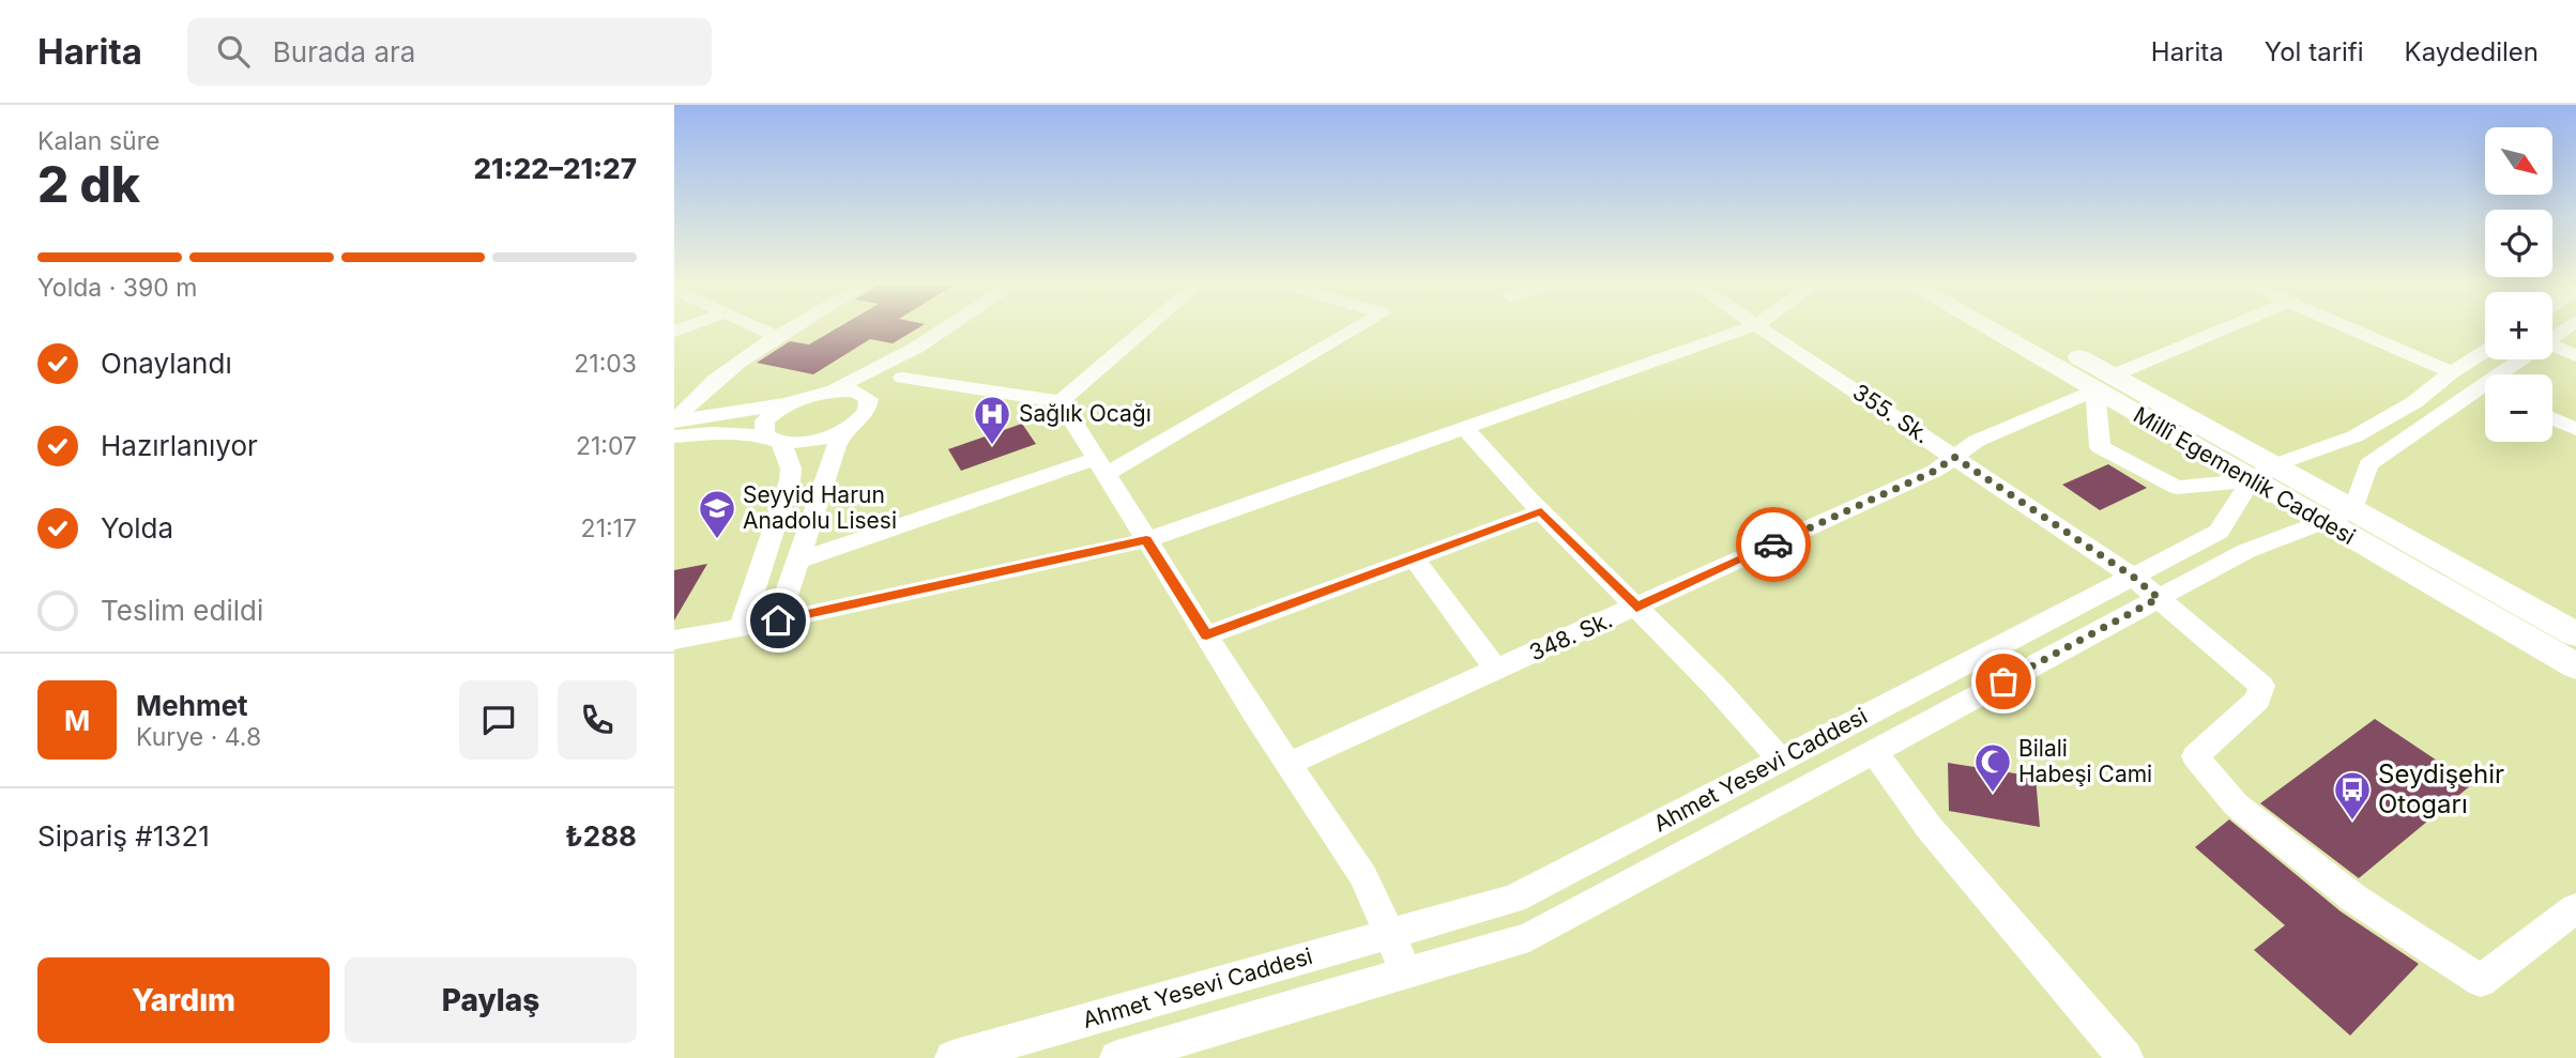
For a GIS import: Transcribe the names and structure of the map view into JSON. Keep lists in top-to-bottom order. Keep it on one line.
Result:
{"streets":{"main road":["Millî Egemenlik Caddesi"],"street":["355. Sk.","348. Sk.","Ahmet Yesevi Caddesi"]},"crossings":[["355. Sk.","348. Sk."],["355. Sk.","Ahmet Yesevi Caddesi"],["Millî Egemenlik Caddesi","348. Sk."],["Millî Egemenlik Caddesi","Ahmet Yesevi Caddesi"]],"places":{"hospital":["Sağlık Ocağı"],"school or university":["Seyyid Harun Anadolu Lisesi"],"mosque":["Bilali Habeşi Cami"],"bus stop":["Seydişehir Otogarı"]},"north":"bottom right","page":{"header":"Harita","search":"Burada ara","nav":["Harita","Yol tarifi","Kaydedilen"],"heading":["2 dk","Kalan süre","21:22–21:27"],"panel":["Mehmet","Kurye · 4.8","Sipariş #1321","₺288"],"map_buttons":["+","−"],"bar":"Yolda · 390 m","list":[["Onaylandı","21:03"],["Hazırlanıyor","21:07"],["Yolda","21:17"],"Teslim edildi"],"round":"M","buttons":["Yardım","Paylaş"]}}
